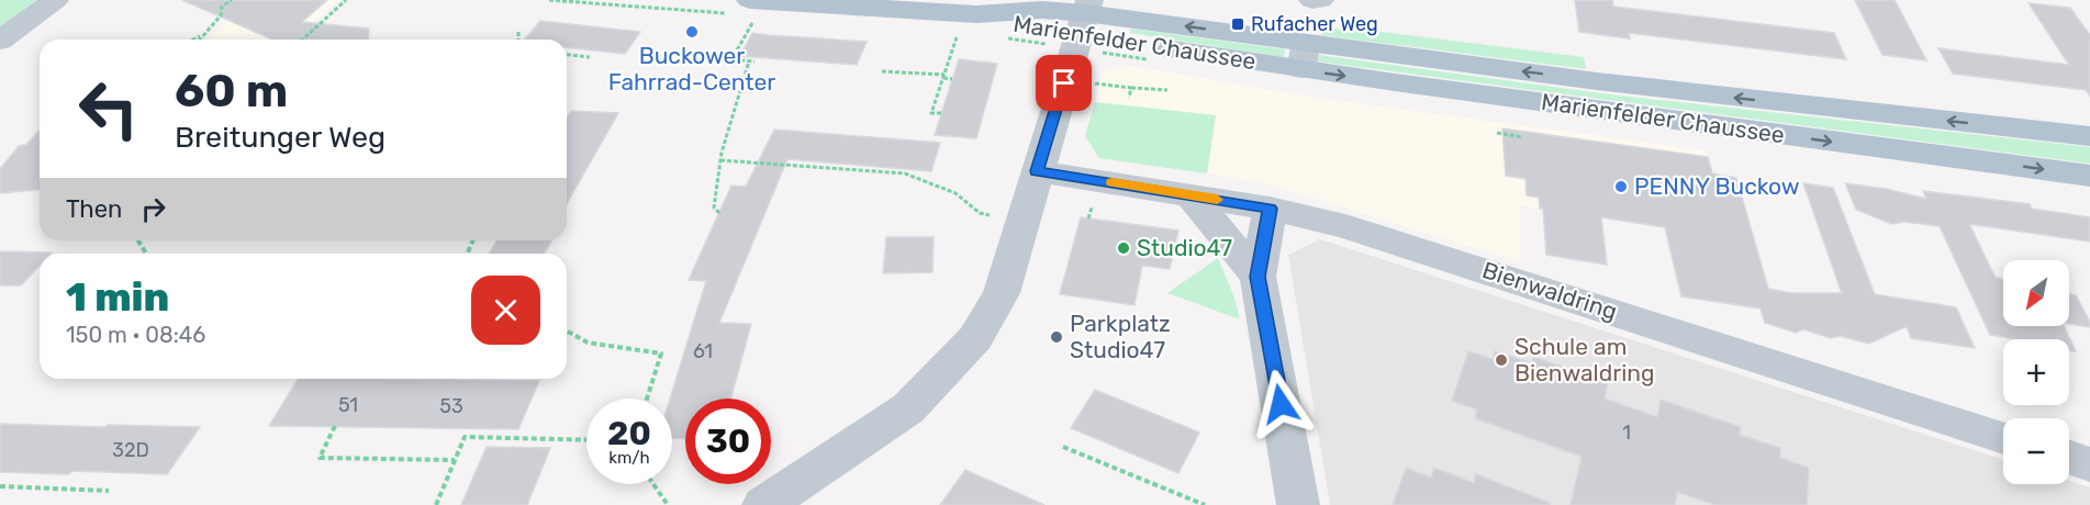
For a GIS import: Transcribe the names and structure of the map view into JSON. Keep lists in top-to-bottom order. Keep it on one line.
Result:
{"streets":{"main road":["Marienfelder Chaussee"],"street":["Bienwaldring"]},"places":{"transit":["Rufacher Weg"],"other":["Buckower Fahrrad-Center","PENNY Buckow","Studio47","Parkplatz Studio47","Schule am Bienwaldring"]},"house_numbers":["61","51","53","1","32D"],"north":"bottom left","page":{"turn":["60 m","Breitunger Weg"],"then":"Then","heading":["1 min","150 m · 08:46"],"map_buttons":["+","−"],"speed":"20 km/h","limit":"30"}}
